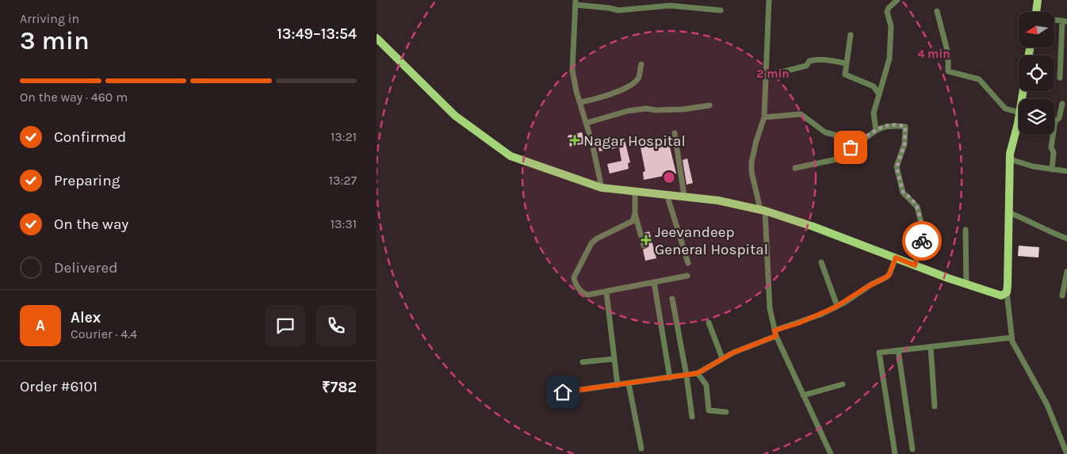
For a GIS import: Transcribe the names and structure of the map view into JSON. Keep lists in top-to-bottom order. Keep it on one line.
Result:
{"places":{"health":["Nagar Hospital","Jeevandeep General Hospital"]},"north":"left","page":{"heading":["3 min","Arriving in","13:49–13:54"],"panel":["Alex","Courier · 4.4","Order #6101","₹782"],"bar":"On the way · 460 m","list":[["Confirmed","13:21"],["Preparing","13:27"],["On the way","13:31"],"Delivered"],"round":"A"},"rings":["4 min","2 min"]}
